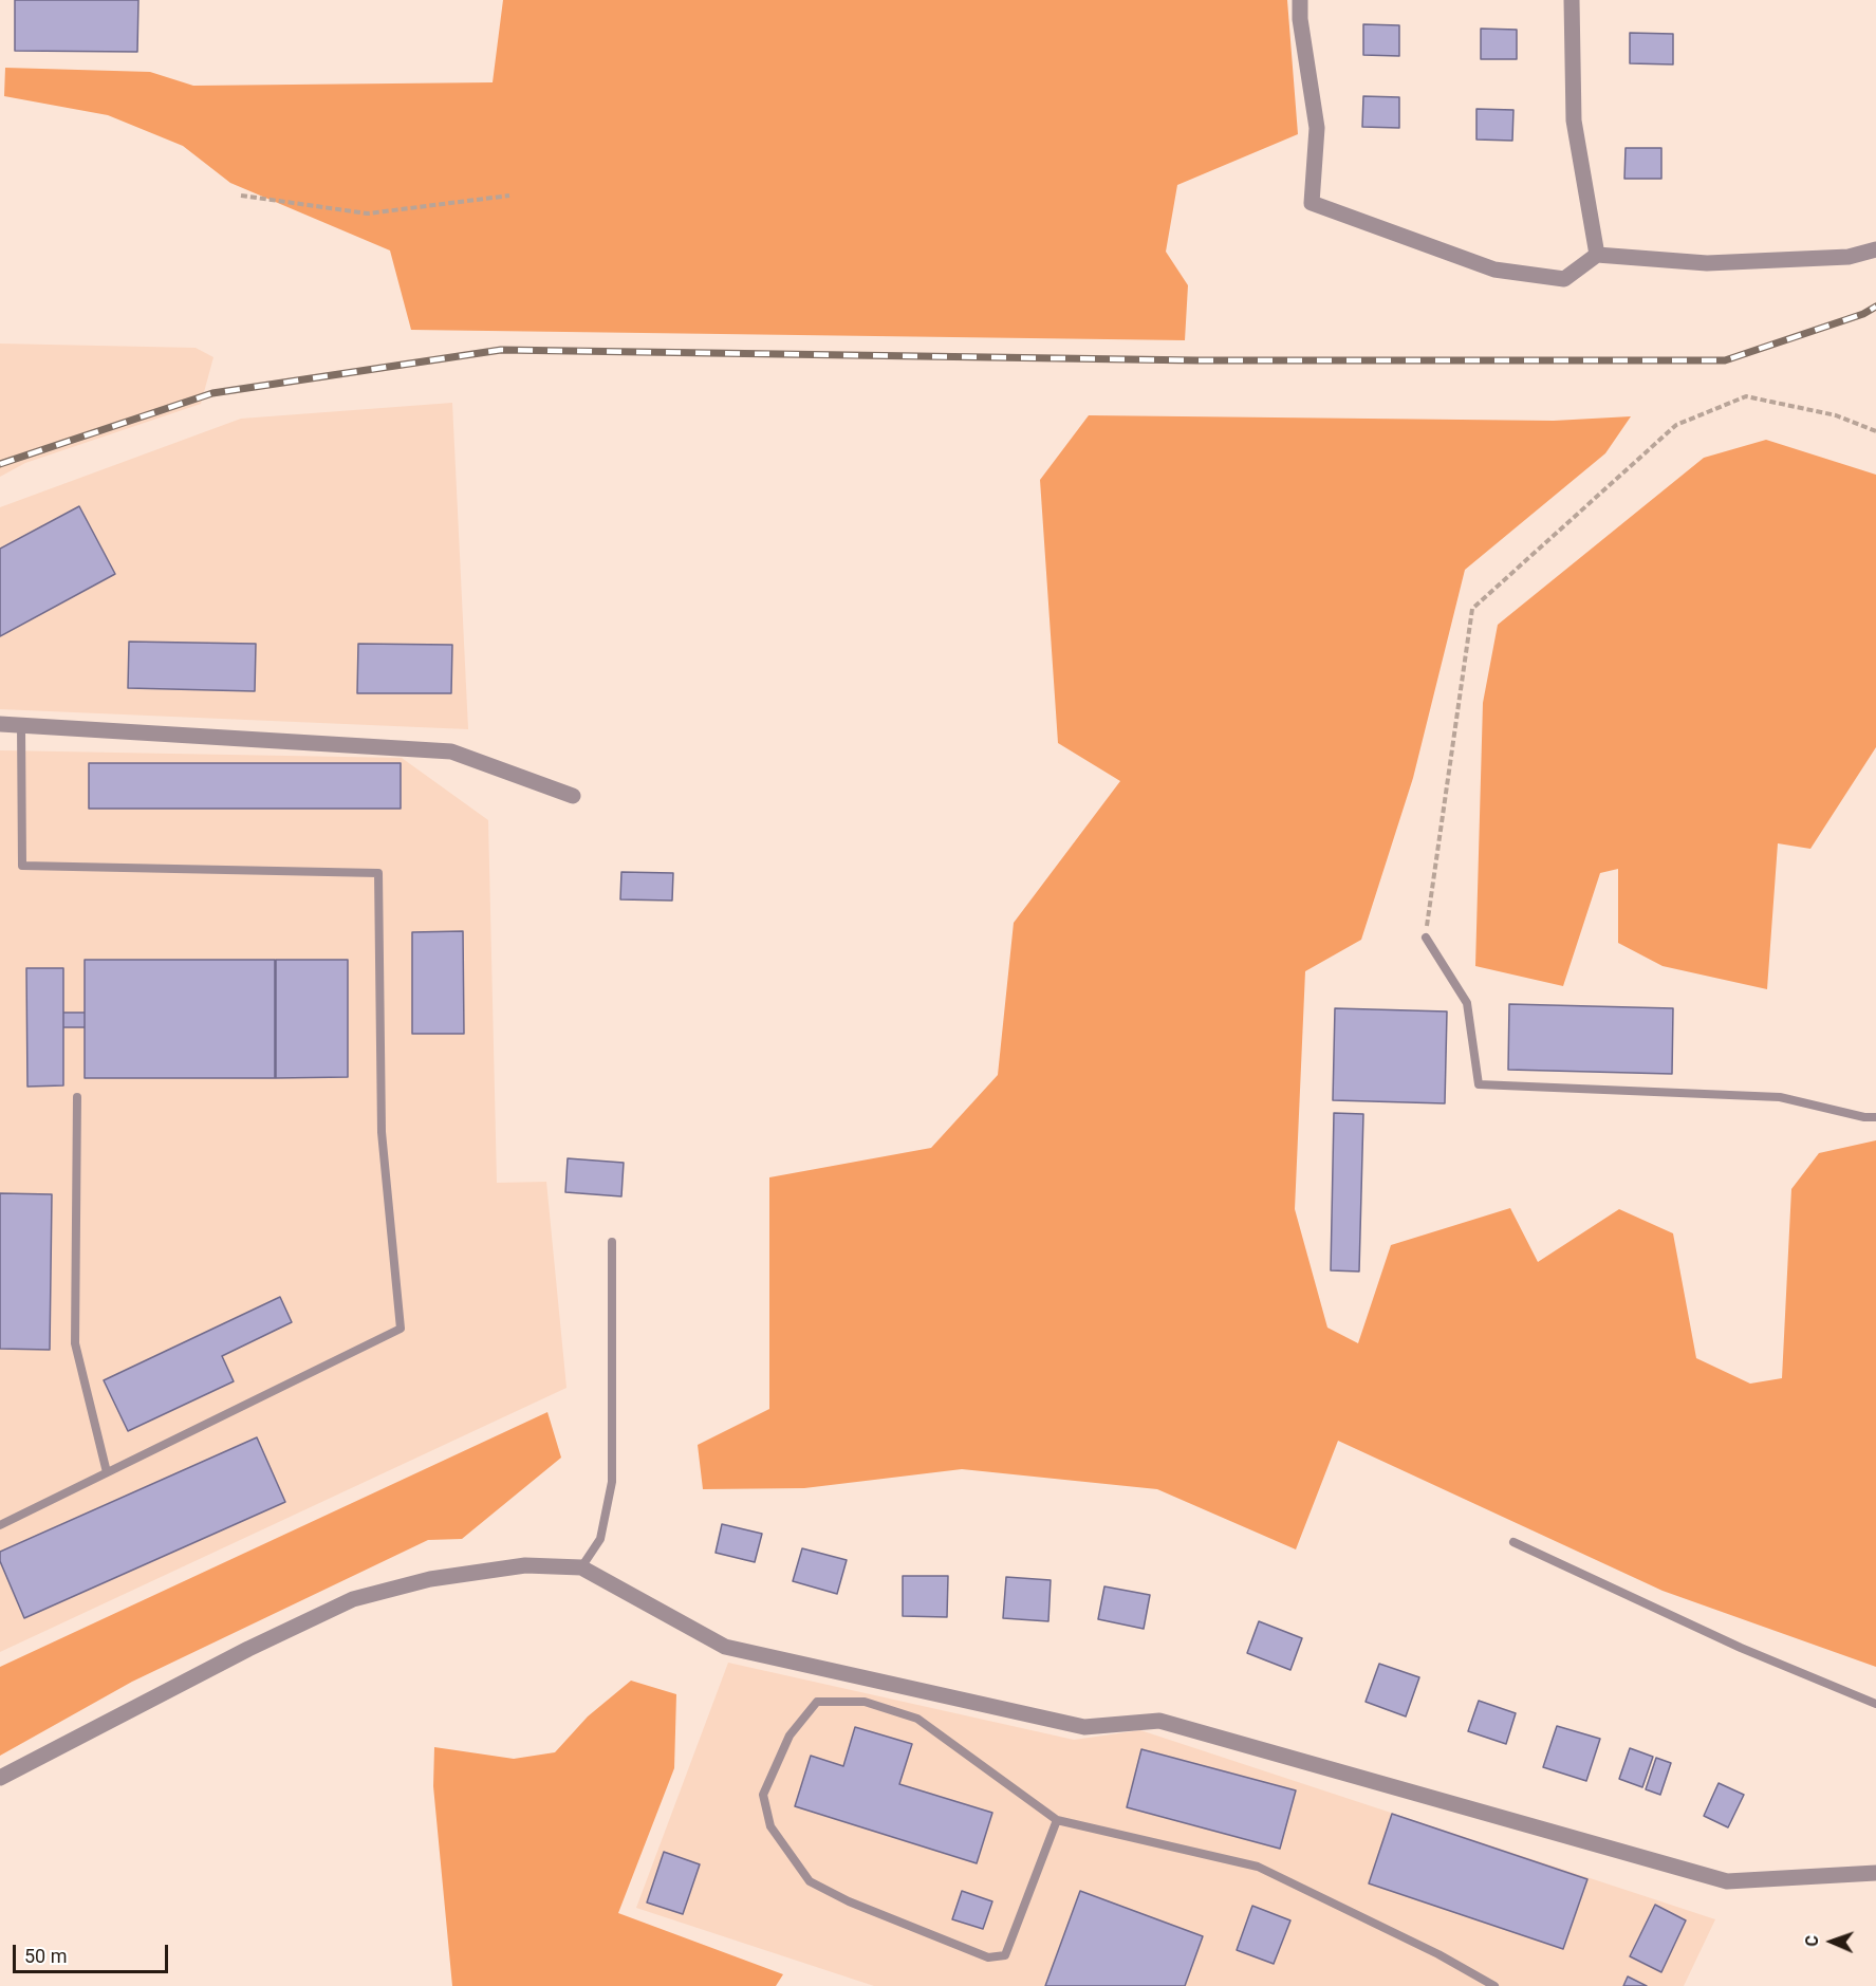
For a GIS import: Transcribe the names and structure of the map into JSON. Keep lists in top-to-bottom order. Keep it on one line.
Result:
{"scale_bar":"50 m","north":"left"}
